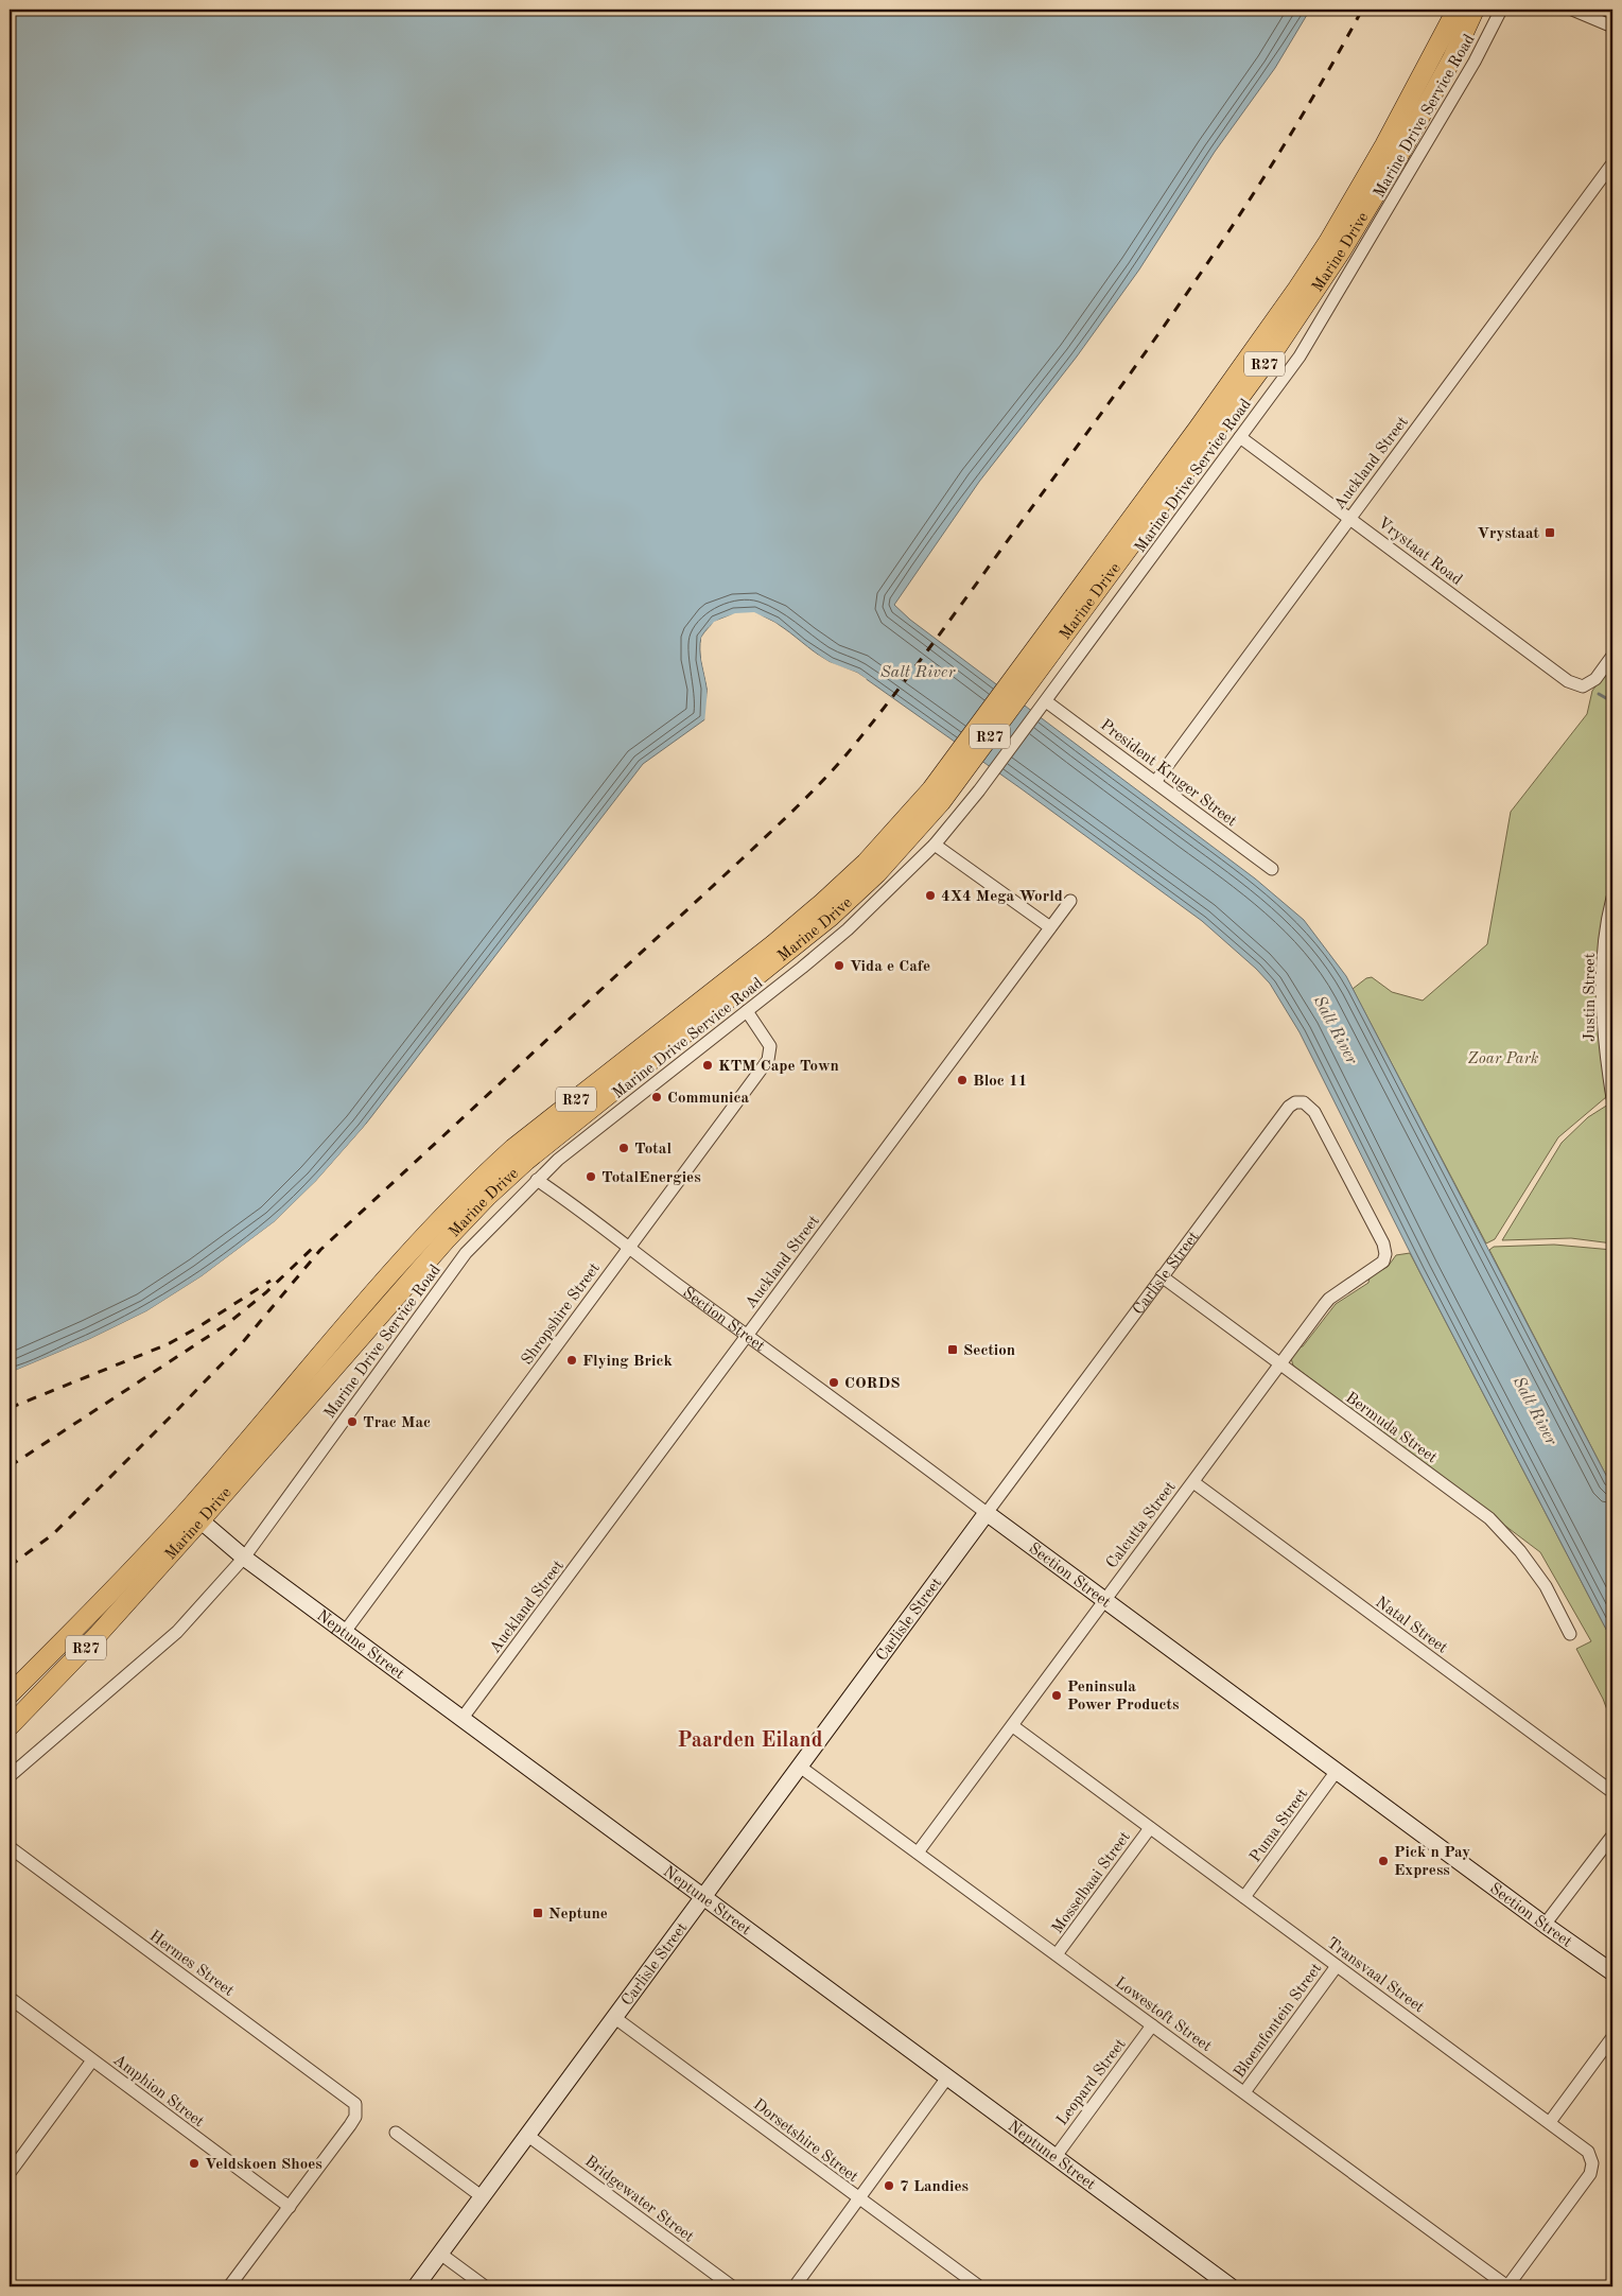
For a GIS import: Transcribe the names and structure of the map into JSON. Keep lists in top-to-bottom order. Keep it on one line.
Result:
{"streets":{"main road":["Marine Drive","R27"],"street":["Marine Drive Service Road","Auckland Street","Vrystaat Road","President Kruger Street","Justin Street","Carlisle Street","Shropshire Street","Section Street","Bermuda Street","Calcutta Street","Natal Street","Neptune Street","Puma Street","Mosselbaai Street","Hermes Street","Transvaal Street","Lowestoft Street","Bloemfontein Street","Leopard Street","Amphion Street","Dorsetshire Street","Bridgewater Street"]},"crossings":[["Marine Drive Service Road","Vrystaat Road"],["Marine Drive Service Road","President Kruger Street"],["Marine Drive Service Road","Shropshire Street"],["Marine Drive Service Road","Section Street"],["Marine Drive Service Road","Neptune Street"],["Marine Drive","Neptune Street"],["Auckland Street","Vrystaat Road"],["Auckland Street","President Kruger Street"],["Auckland Street","Section Street"],["Auckland Street","Neptune Street"],["Carlisle Street","Section Street"],["Carlisle Street","Bermuda Street"],["Carlisle Street","Calcutta Street"],["Carlisle Street","Neptune Street"],["Carlisle Street","Lowestoft Street"],["Carlisle Street","Dorsetshire Street"],["Carlisle Street","Bridgewater Street"],["Shropshire Street","Section Street"],["Shropshire Street","Neptune Street"],["Section Street","Calcutta Street"],["Section Street","Puma Street"],["Bermuda Street","Calcutta Street"],["Calcutta Street","Natal Street"],["Calcutta Street","Transvaal Street"],["Calcutta Street","Lowestoft Street"],["Neptune Street","Leopard Street"],["Puma Street","Transvaal Street"],["Mosselbaai Street","Transvaal Street"],["Mosselbaai Street","Lowestoft Street"],["Hermes Street","Amphion Street"],["Transvaal Street","Lowestoft Street"],["Transvaal Street","Bloemfontein Street"],["Lowestoft Street","Bloemfontein Street"],["Lowestoft Street","Leopard Street"]],"districts":["Paarden Eiland"],"water":["Salt River"],"parks":["Zoar Park"],"places":{"transit":["Vrystaat","Section","Neptune"],"other":["4X4 Mega World","Vida e Cafe","KTM Cape Town","Bloc 11","Communica","Total","TotalEnergies","Flying Brick","CORDS","Trac Mac","Peninsula Power Products","Pick n Pay Express","Veldskoen Shoes","7 Landies"]}}
